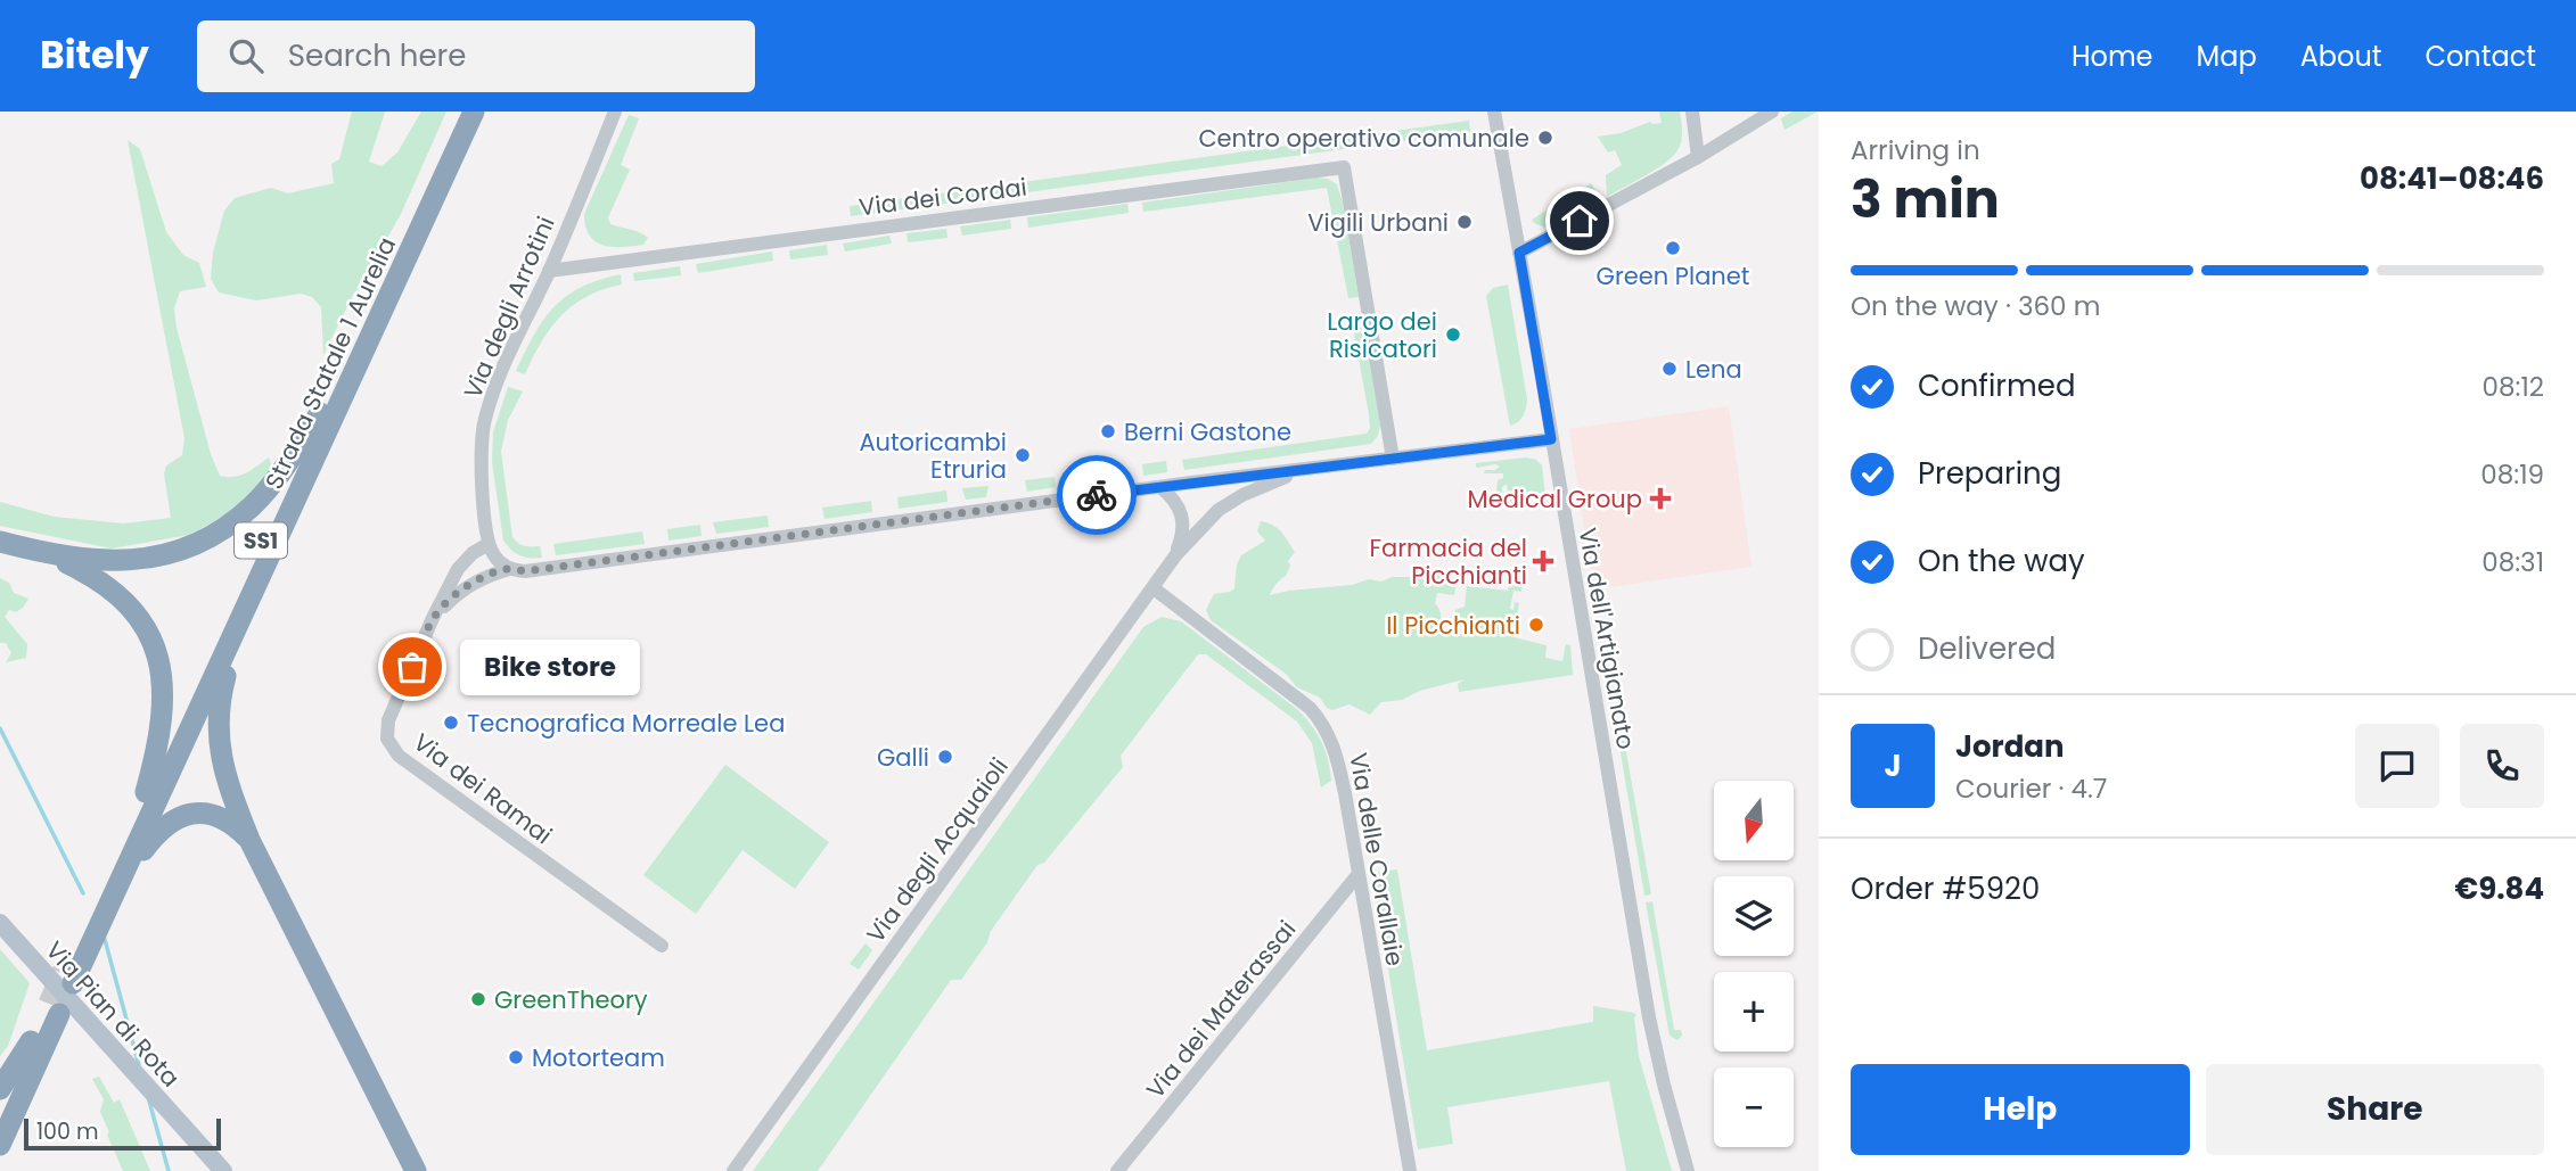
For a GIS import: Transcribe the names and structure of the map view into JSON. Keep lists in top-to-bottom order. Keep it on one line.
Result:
{"streets":{"highway":["Strada Statale 1 Aurelia","SS1"],"main road":["Via Pian di Rota"],"street":["Via dei Cordai","Via degli Arrotini","Via dell'Artigianato","Via dei Ramai","Via degli Acquaioli","Via delle Corallaie","Via dei Materassai"]},"crossings":[["Via dei Cordai","Via degli Arrotini"],["Via degli Arrotini","Via dei Ramai"],["Via degli Acquaioli","Via delle Corallaie"],["Via delle Corallaie","Via dei Materassai"]],"places":{"other":["Centro operativo comunale","Vigili Urbani","Green Planet","Largo dei Risicatori","Lena","Berni Gastone","Autoricambi Etruria","Il Picchianti","Bike store","Tecnografica Morreale Lea","Galli","GreenTheory","Motorteam"],"health":["Medical Group","Farmacia del Picchianti"]},"scale_bar":"100 m","north":"bottom","page":{"header":"Bitely","search":"Search here","nav":["Home","Map","About","Contact"],"heading":["3 min","Arriving in","08:41–08:46"],"panel":["Jordan","Courier · 4.7","Order #5920","€9.84"],"bar":"On the way · 360 m","list":[["Confirmed","08:12"],["Preparing","08:19"],["On the way","08:31"],"Delivered"],"bubble":"Bike store","round":"J","map_buttons":["+","−"],"buttons":["Help","Share"],"scale":"100 m"}}
